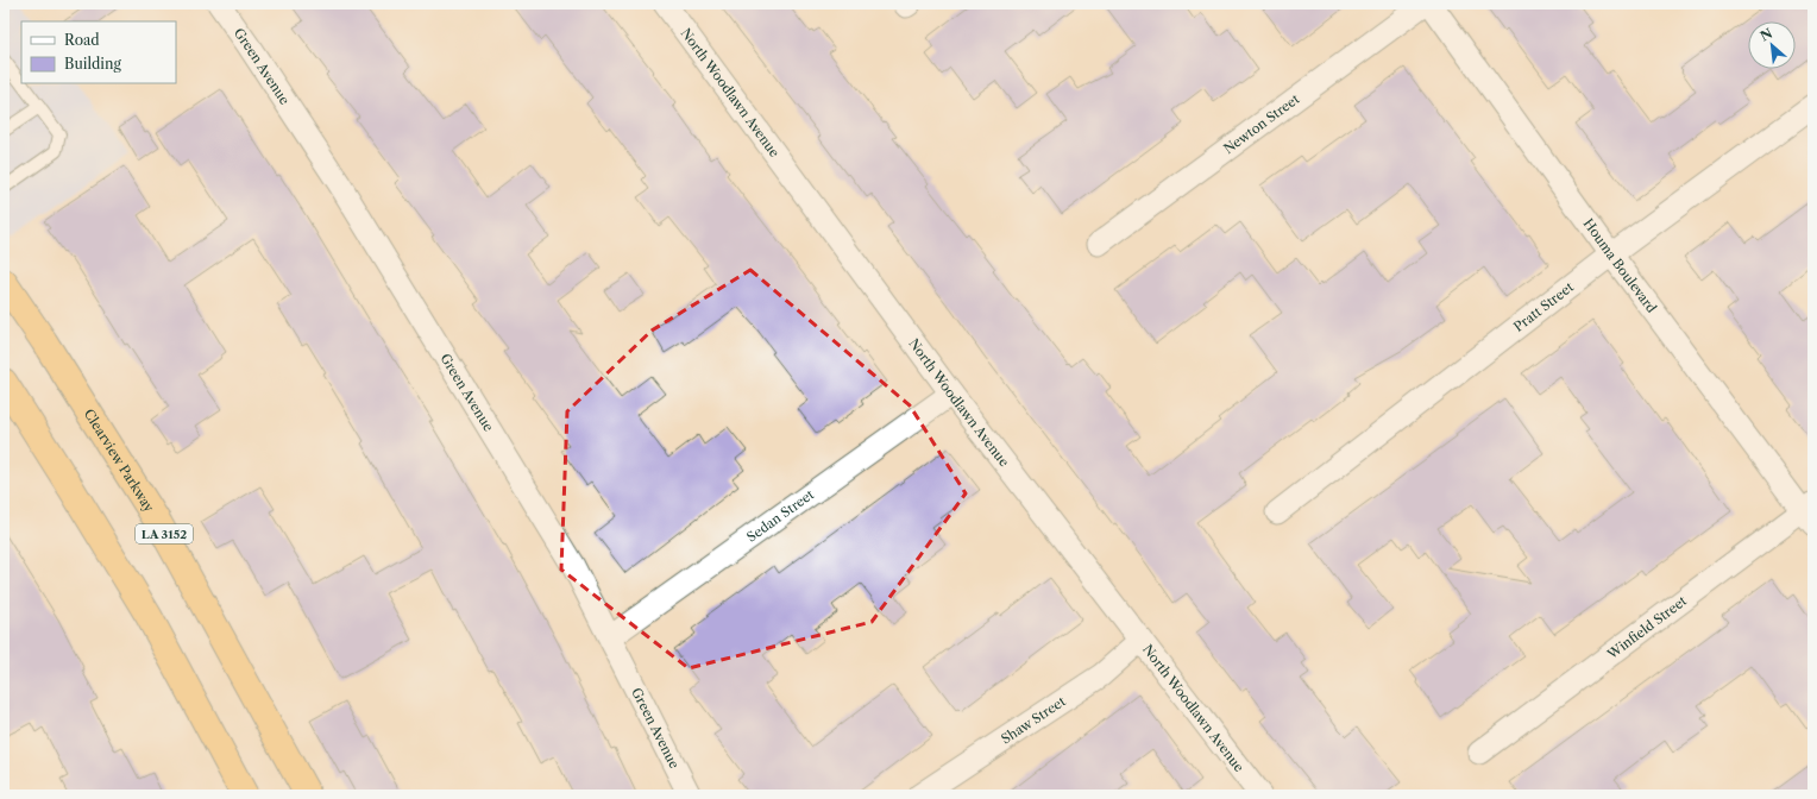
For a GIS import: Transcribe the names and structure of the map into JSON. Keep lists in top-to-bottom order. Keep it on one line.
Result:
{"streets":{"highway":["Clearview Parkway","LA 3152"],"street":["Green Avenue","North Woodlawn Avenue","Newton Street","Houma Boulevard","Pratt Street","Sedan Street","Winfield Street","Shaw Street"]},"crossings":[["Green Avenue","Sedan Street"],["North Woodlawn Avenue","Sedan Street"],["North Woodlawn Avenue","Shaw Street"],["Houma Boulevard","Pratt Street"],["Houma Boulevard","Winfield Street"]],"legend":["Road","Building"],"north":"top left"}
